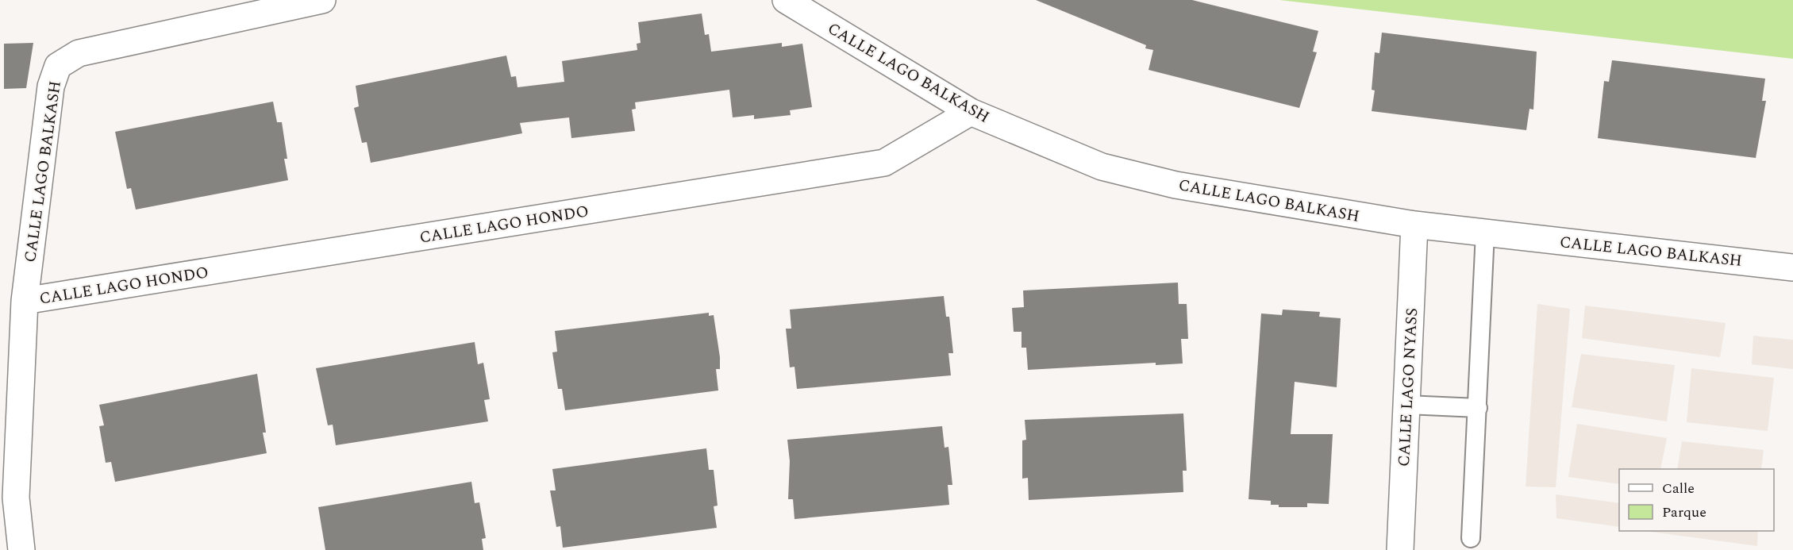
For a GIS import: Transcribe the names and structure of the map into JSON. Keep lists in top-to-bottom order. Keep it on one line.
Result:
{"streets":{"street":["CALLE LAGO BALKASH","CALLE LAGO HONDO","CALLE LAGO NYASS"]},"crossings":[["CALLE LAGO BALKASH","CALLE LAGO HONDO"],["CALLE LAGO BALKASH","CALLE LAGO NYASS"]],"legend":["Calle","Parque"]}
